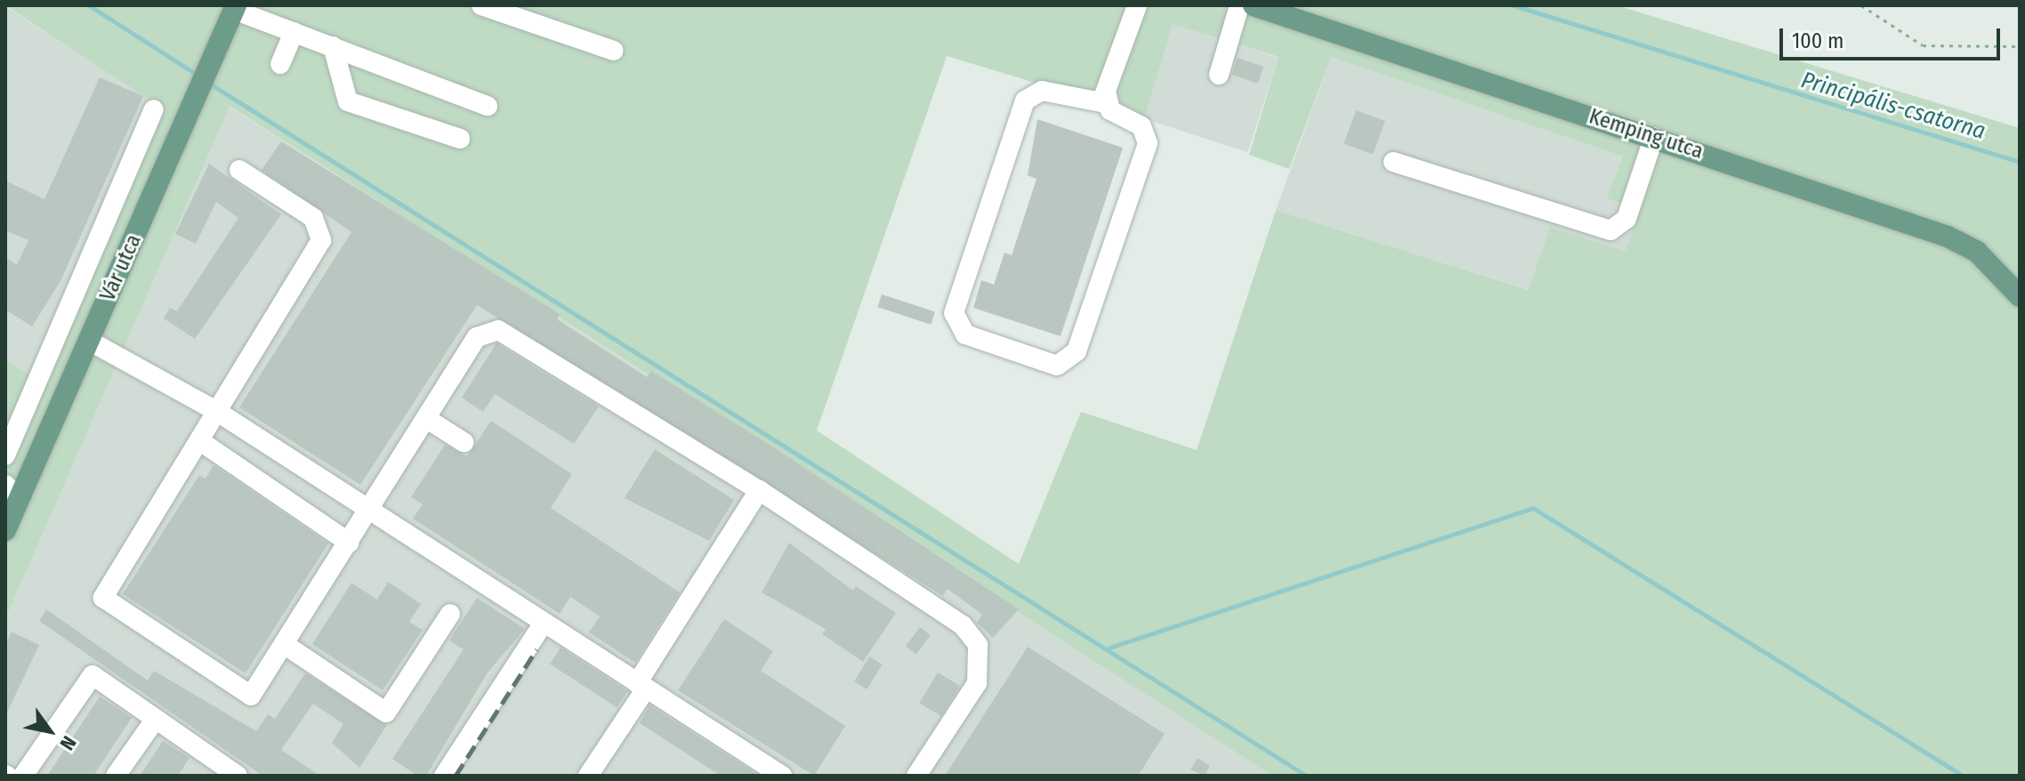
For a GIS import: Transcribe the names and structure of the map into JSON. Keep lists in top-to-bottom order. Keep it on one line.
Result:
{"streets":{"main road":["Kemping utca","Vár utca"]},"water":["Principális-csatorna"],"scale_bar":"100 m","north":"bottom right"}
